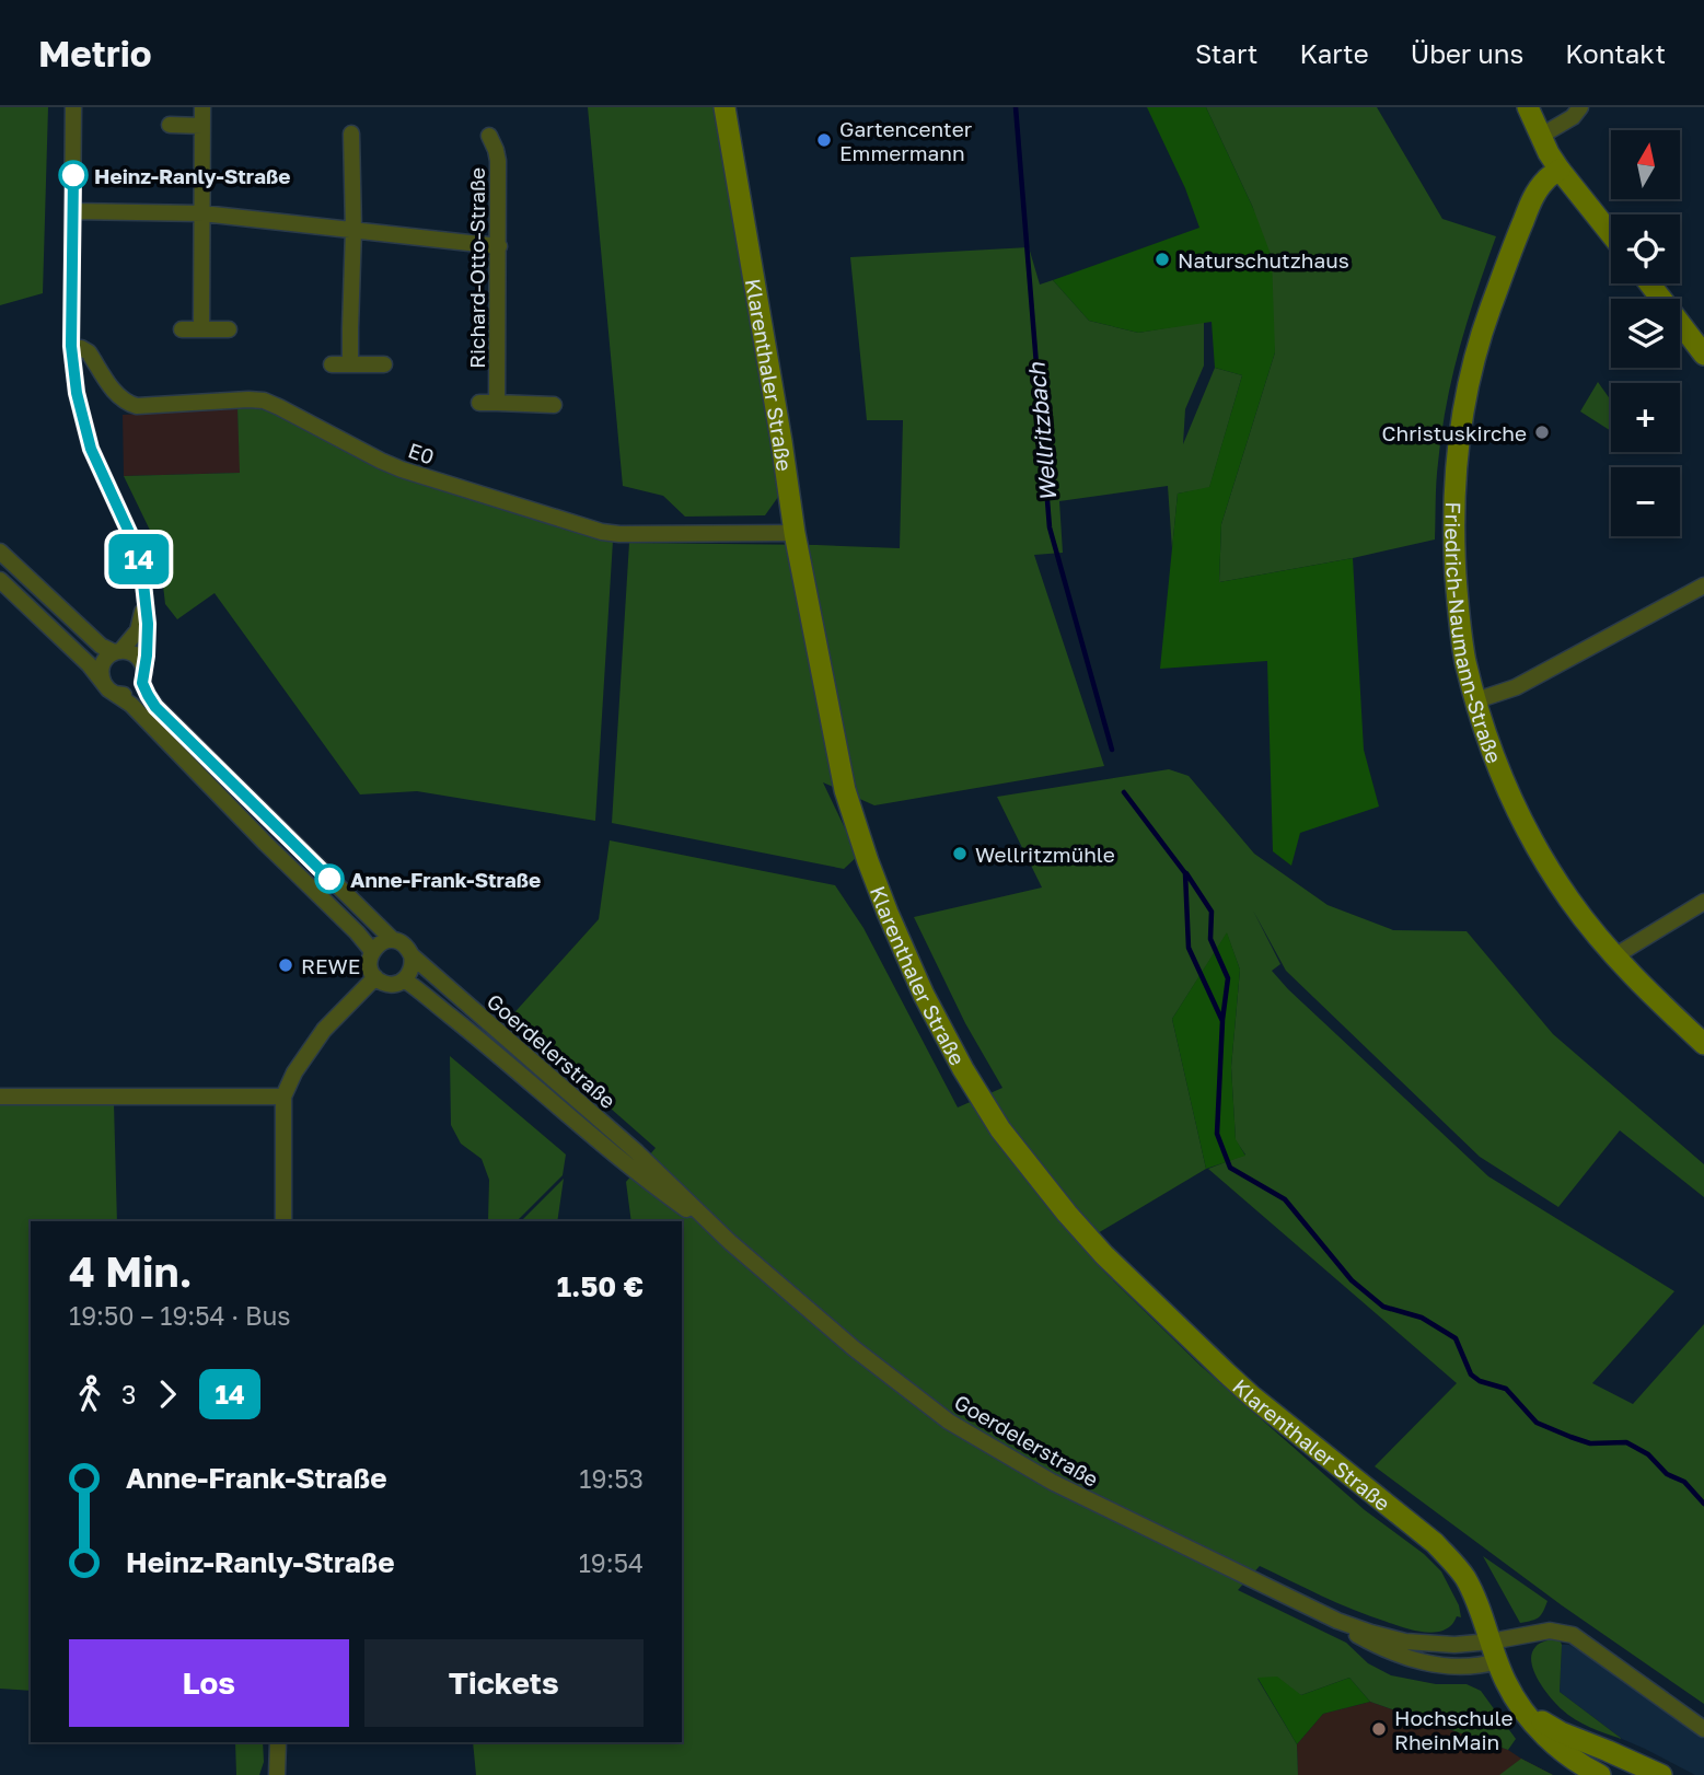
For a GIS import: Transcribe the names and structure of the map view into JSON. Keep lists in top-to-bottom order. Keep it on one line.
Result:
{"streets":{"main road":["Klarenthaler Straße","Friedrich-Naumann-Straße"],"street":["Richard-Otto-Straße","E0","Goerdelerstraße"]},"crossings":[["Klarenthaler Straße","E0"],["Klarenthaler Straße","Goerdelerstraße"]],"water":["Wellritzbach"],"places":["Gartencenter Emmermann","Heinz-Ranly-Straße","Naturschutzhaus","Christuskirche","Wellritzmühle","Anne-Frank-Straße","REWE","Hochschule RheinMain"],"lines":["bus line 14"],"north":"top","page":{"header":"Metrio","nav":["Start","Karte","Über uns","Kontakt"],"on_map":"14","map_buttons":["+","−"],"heading":["4 Min.","19:50 – 19:54 · Bus","1.50 €"],"legs":["3","14"],"list":[{"name":"Anne-Frank-Straße","value":"19:53"},{"name":"Heinz-Ranly-Straße","value":"19:54"}],"buttons":["Los","Tickets"]}}
